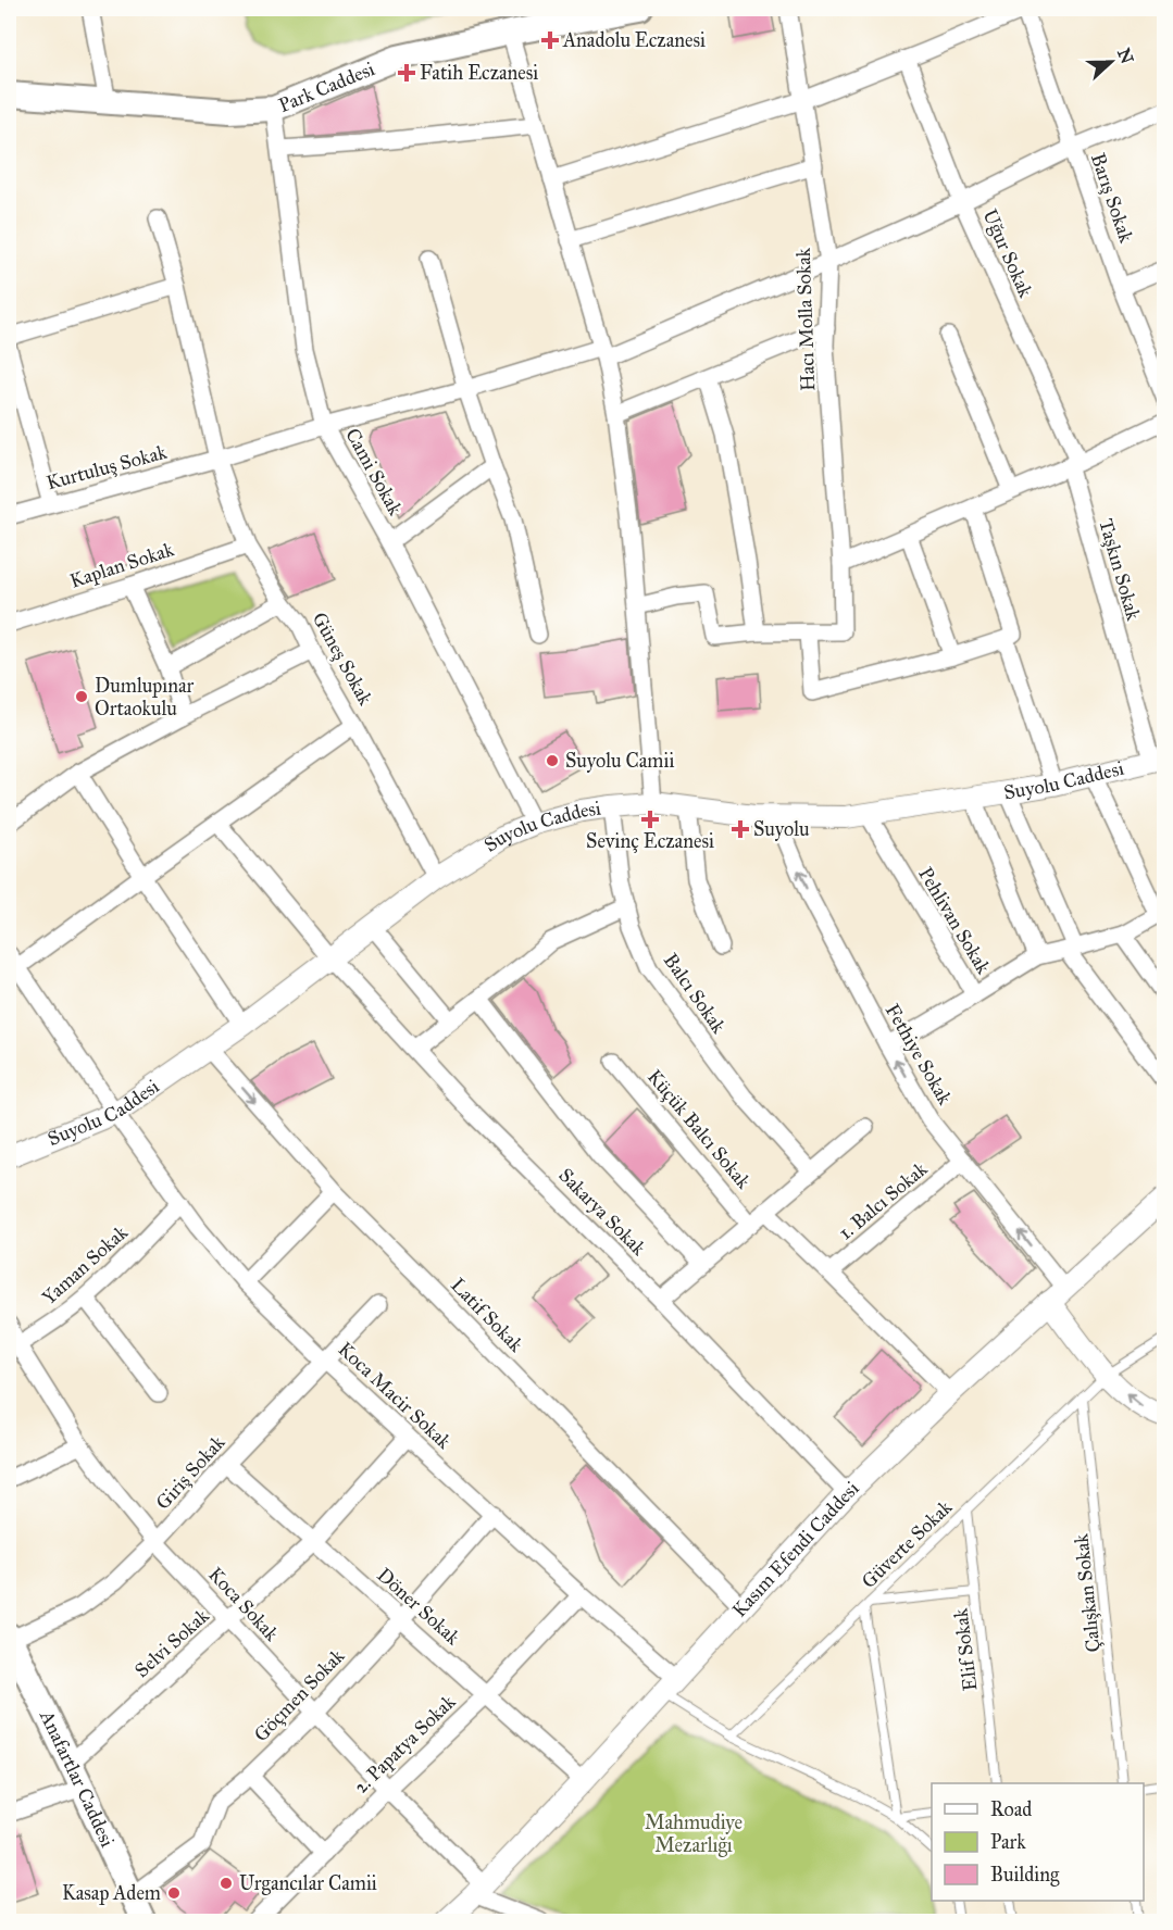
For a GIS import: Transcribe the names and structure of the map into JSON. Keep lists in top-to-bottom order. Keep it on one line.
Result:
{"streets":{"main road":["Park Caddesi","Anafartlar Caddesi"],"street":["Barış Sokak","Uğur Sokak","Hacı Molla Sokak","Kurtuluş Sokak","Cami Sokak","Kaplan Sokak","Taşkın Sokak","Güneş Sokak","Suyolu Caddesi","Pehlivan Sokak","Balcı Sokak","Fethiye Sokak","Küçük Balcı Sokak","1. Balcı Sokak","Sakarya Sokak","Yaman Sokak","Latif Sokak","Koca Macir Sokak","Giriş Sokak","Kasım Efendi Caddesi","Koca Sokak","Döner Sokak","Selvi Sokak","Göçmen Sokak","2. Papatya Sokak"],"lane":["Güverte Sokak","Çalışkan Sokak","Elif Sokak"]},"crossings":[["Park Caddesi","Cami Sokak"],["Barış Sokak","Kurtuluş Sokak"],["Uğur Sokak","Kurtuluş Sokak"],["Uğur Sokak","Taşkın Sokak"],["Hacı Molla Sokak","Kurtuluş Sokak"],["Kurtuluş Sokak","Cami Sokak"],["Kurtuluş Sokak","Güneş Sokak"],["Cami Sokak","Suyolu Caddesi"],["Kaplan Sokak","Güneş Sokak"],["Taşkın Sokak","Suyolu Caddesi"],["Güneş Sokak","Suyolu Caddesi"],["Suyolu Caddesi","Pehlivan Sokak"],["Suyolu Caddesi","Balcı Sokak"],["Suyolu Caddesi","Fethiye Sokak"],["Suyolu Caddesi","Sakarya Sokak"],["Suyolu Caddesi","Latif Sokak"],["Suyolu Caddesi","Koca Macir Sokak"],["Pehlivan Sokak","Fethiye Sokak"],["Fethiye Sokak","1. Balcı Sokak"],["Fethiye Sokak","Kasım Efendi Caddesi"],["Sakarya Sokak","Kasım Efendi Caddesi"],["Yaman Sokak","Koca Macir Sokak"],["Yaman Sokak","Koca Sokak"],["Latif Sokak","Kasım Efendi Caddesi"],["Koca Macir Sokak","Giriş Sokak"],["Koca Macir Sokak","Kasım Efendi Caddesi"],["Koca Macir Sokak","Selvi Sokak"],["Koca Macir Sokak","Göçmen Sokak"],["Koca Macir Sokak","2. Papatya Sokak"],["Giriş Sokak","Koca Sokak"],["Giriş Sokak","Döner Sokak"],["Giriş Sokak","Anafartlar Caddesi"],["Güverte Sokak","Çalışkan Sokak"],["Güverte Sokak","Elif Sokak"],["Kasım Efendi Caddesi","Koca Sokak"],["Kasım Efendi Caddesi","Döner Sokak"],["Koca Sokak","Selvi Sokak"],["Koca Sokak","Göçmen Sokak"],["Koca Sokak","2. Papatya Sokak"],["Döner Sokak","Selvi Sokak"],["Döner Sokak","Göçmen Sokak"],["Döner Sokak","2. Papatya Sokak"],["Selvi Sokak","Anafartlar Caddesi"],["Göçmen Sokak","Anafartlar Caddesi"]],"one_way":["Fethiye Sokak"],"parks":["Mahmudiye Mezarlığı"],"places":{"health":["Anadolu Eczanesi","Fatih Eczanesi","Sevinç Eczanesi","Suyolu"],"other":["Dumlupınar Ortaokulu","Suyolu Camii","Urgancılar Camii","Kasap Adem"]},"legend":["Road","Park","Building"],"north":"right"}
